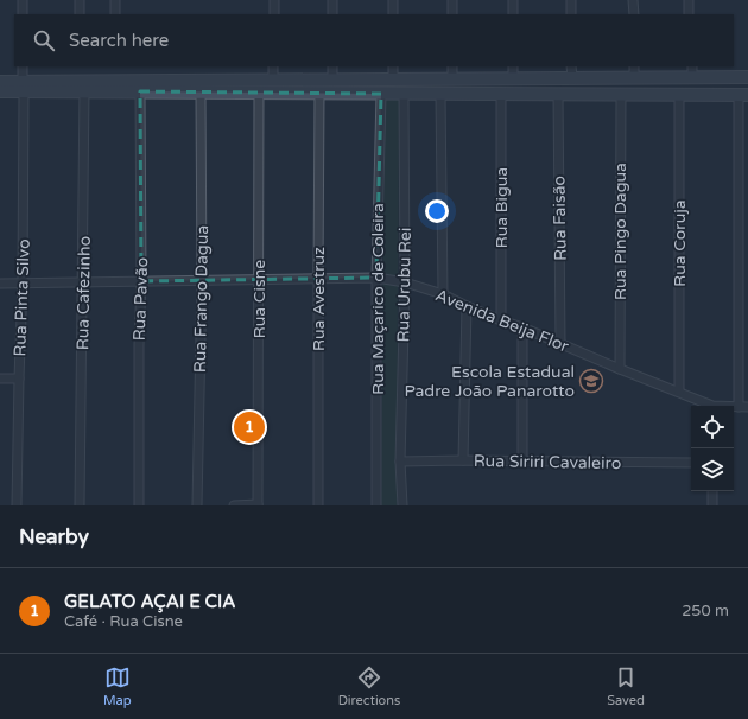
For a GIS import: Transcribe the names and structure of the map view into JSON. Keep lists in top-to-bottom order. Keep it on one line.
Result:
{"streets":{"street":["Rua Bigua","Rua Faisão","Rua Pingo Dagua","Rua Coruja","Rua Urubu Rei","Rua Cafezinho","Rua Pinta Silvo","Rua Pavão","Rua Frango Dagua","Rua Cisne","Rua Avestruz","Rua Maçarico de Coleira","Avenida Beija Flor","Rua Siriri Cavaleiro"]},"crossings":[["Rua Bigua","Avenida Beija Flor"],["Rua Faisão","Avenida Beija Flor"],["Rua Pingo Dagua","Avenida Beija Flor"],["Rua Coruja","Avenida Beija Flor"],["Rua Urubu Rei","Avenida Beija Flor"],["Rua Urubu Rei","Rua Siriri Cavaleiro"],["Rua Cafezinho","Avenida Beija Flor"],["Rua Pinta Silvo","Avenida Beija Flor"],["Rua Pavão","Avenida Beija Flor"],["Rua Frango Dagua","Avenida Beija Flor"],["Rua Cisne","Avenida Beija Flor"],["Rua Avestruz","Avenida Beija Flor"],["Rua Maçarico de Coleira","Avenida Beija Flor"]],"places":{"school or university":["Escola Estadual Padre João Panarotto"]},"page":{"search":"Search here","pins":"1","heading":"Nearby","list":[{"mark":"1","name":"GELATO AÇAI E CIA","note":"Café · Rua Cisne","value":"250 m"}],"nav":["Map","Directions","Saved"]}}
